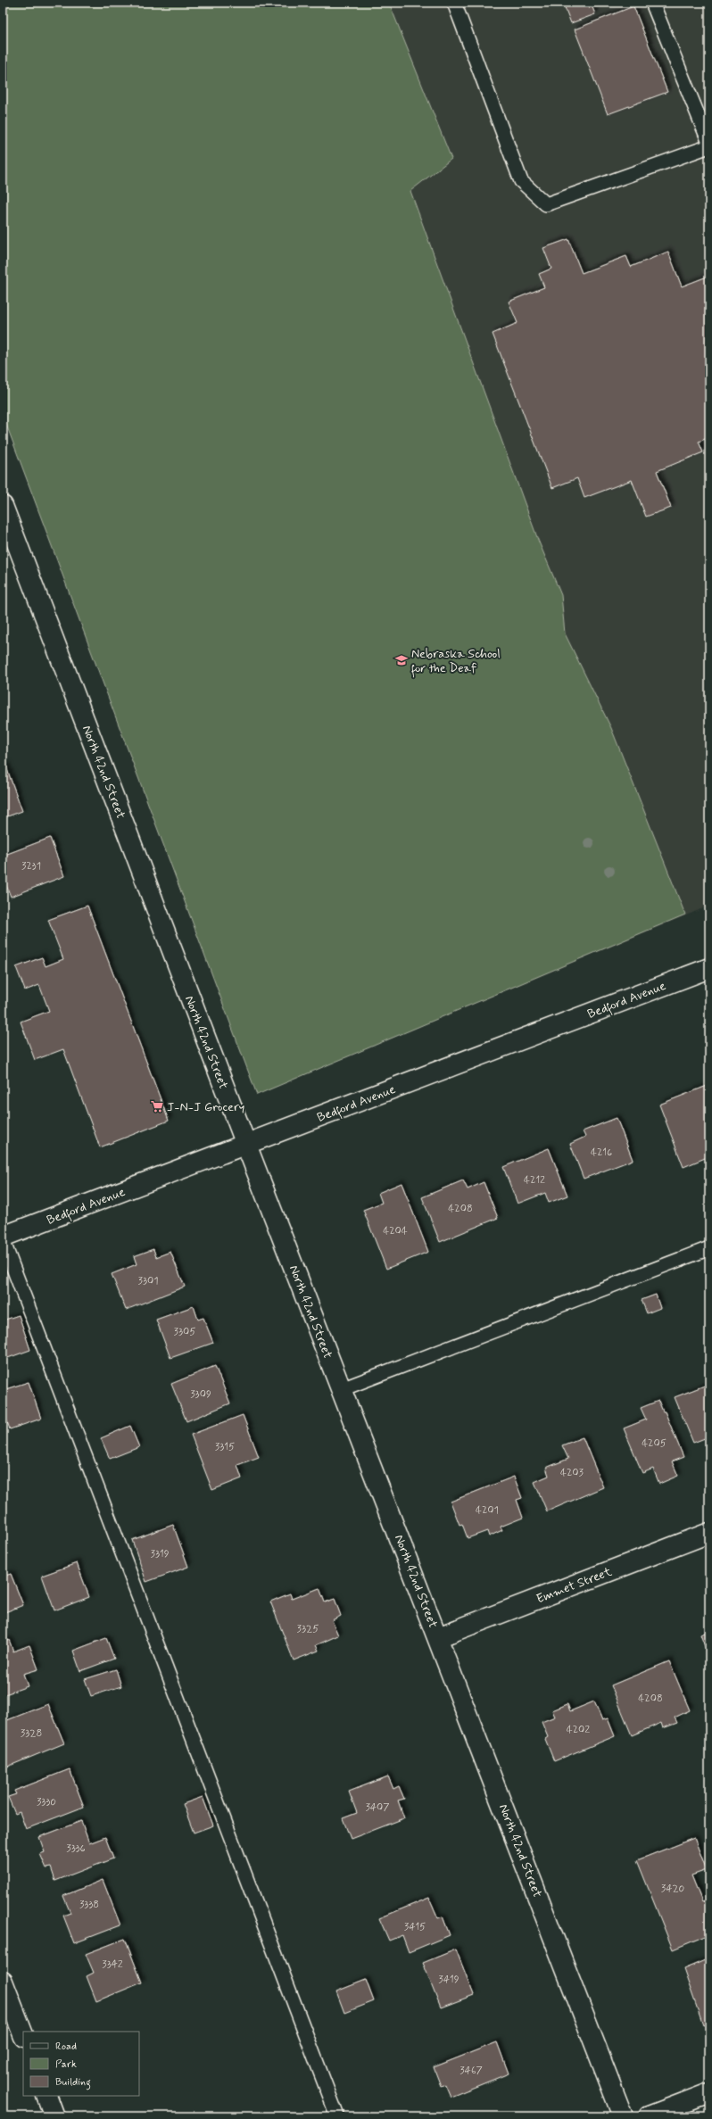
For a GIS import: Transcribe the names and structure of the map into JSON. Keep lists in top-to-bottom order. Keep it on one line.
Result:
{"streets":{"street":["North 42nd Street","Bedford Avenue","Emmet Street"]},"crossings":[["North 42nd Street","Bedford Avenue"],["North 42nd Street","Emmet Street"]],"places":{"school or university":["Nebraska School for the Deaf"],"supermarket":["J-N-J Grocery"]},"house_numbers":["3231","4216","4212","4208","4204","3301","3305","3309","4205","3315","4203","4201","3319","3325","4208","4202","3328","3330","3407","3336","3420","3338","3415","3342","3419","3467"],"legend":["Road","Park","Building"]}
